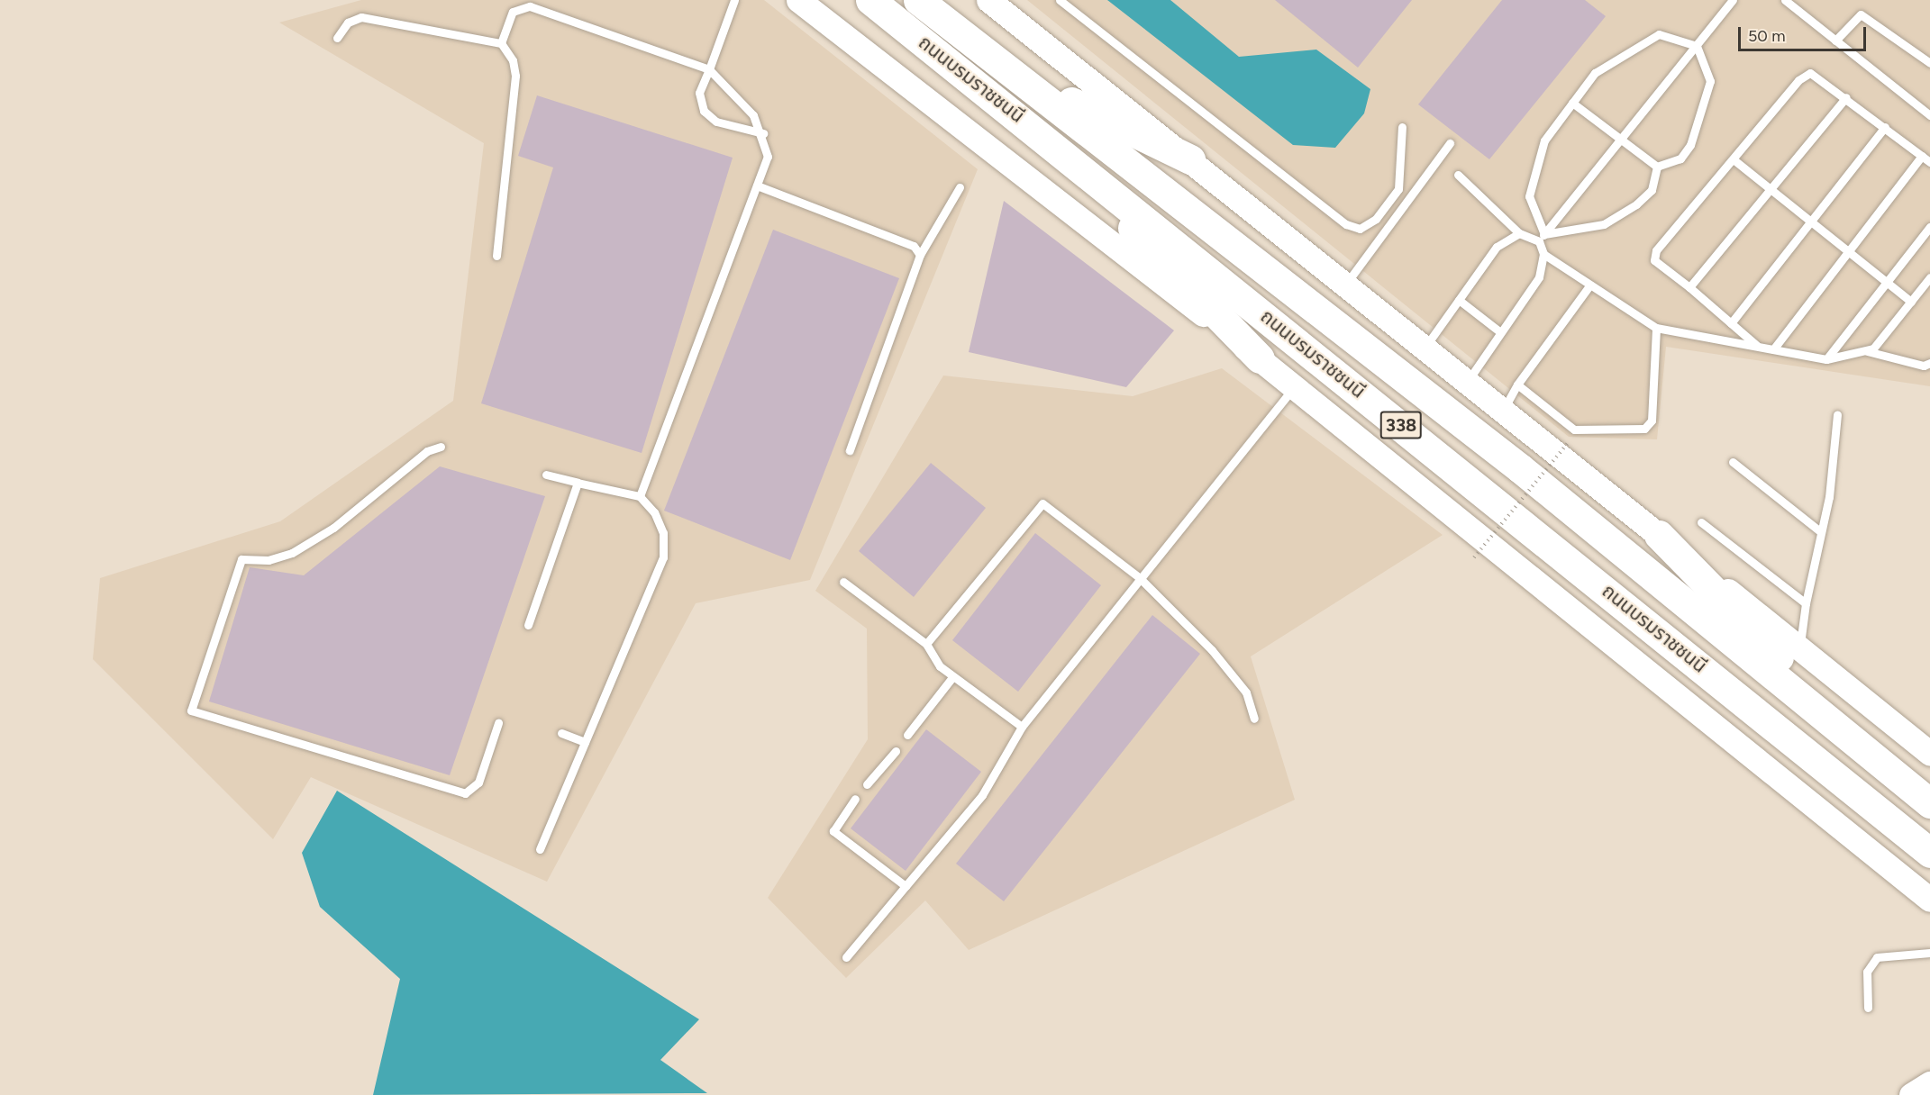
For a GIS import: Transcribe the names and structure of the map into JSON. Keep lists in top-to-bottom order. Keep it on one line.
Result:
{"streets":{"highway":["ถนนบรมราชชนนี","338"]},"scale_bar":"50 m"}
